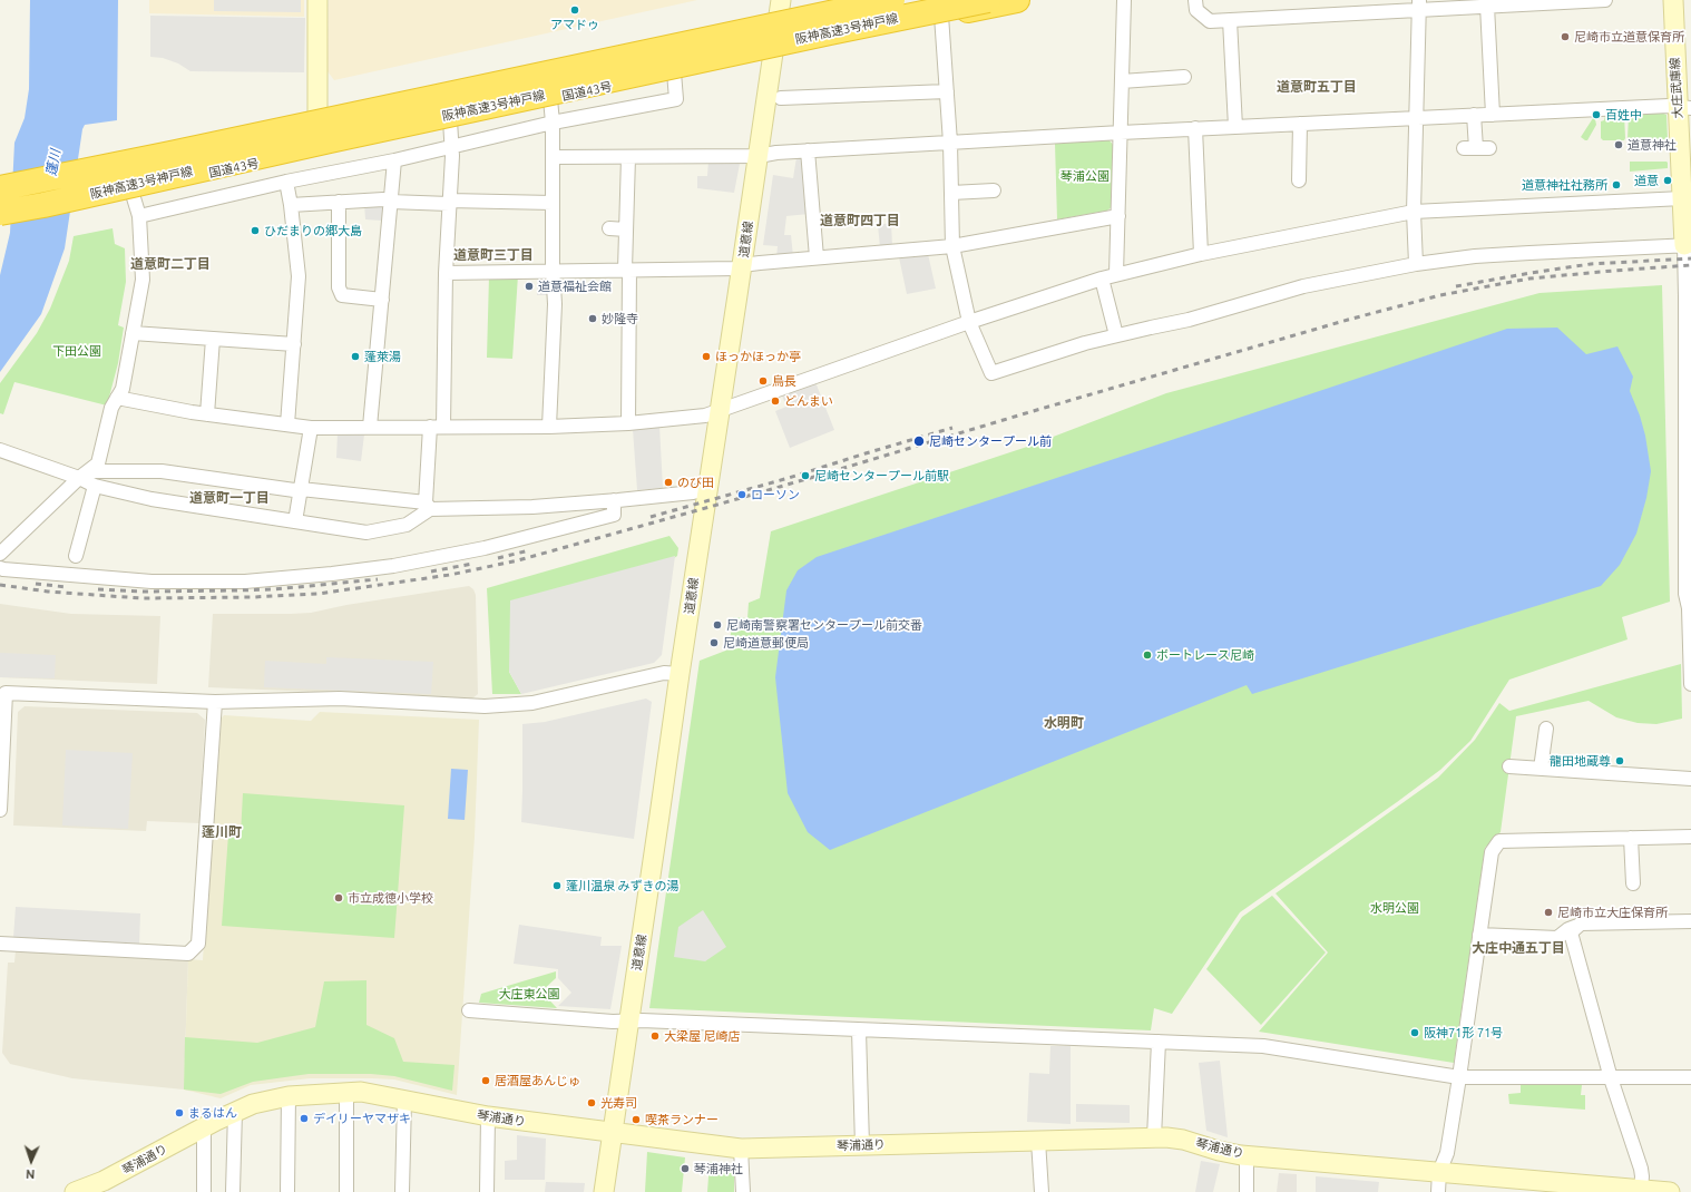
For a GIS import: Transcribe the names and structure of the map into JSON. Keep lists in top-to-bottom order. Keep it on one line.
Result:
{"streets":{"highway":["阪神高速3号神戸線","国道43号"],"street":["大庄武庫線","道意線","琴浦通り"]},"crossings":[["国道43号","道意線"],["道意線","琴浦通り"]],"districts":["道意町五丁目","道意町四丁目","道意町三丁目","道意町二丁目","道意町一丁目","水明町","蓬川町","大庄中通五丁目"],"water":["蓬川"],"parks":["琴浦公園","下田公園","水明公園","大庄東公園"],"places":["アマドゥ","尼崎市立道意保育所","百姓中","道意神社","道意","道意神社社務所","ひだまりの郷大島","道意福祉会館","妙隆寺","蓬萊湯","ほっかほっか亭","鳥長","どんまい","尼崎センタープール前","尼崎センタープール前駅","のび田","ローソン","尼崎南警察署センタープール前交番","尼崎道意郵便局","ボートレース尼崎","龍田地蔵尊","蓬川温泉 みずきの湯","市立成徳小学校","尼崎市立大庄保育所","阪神71形 71号","大梁屋 尼崎店","居酒屋あんじゅ","光寿司","まるはん","デイリーヤマザキ","喫茶ランナー","琴浦神社"],"north":"bottom"}
